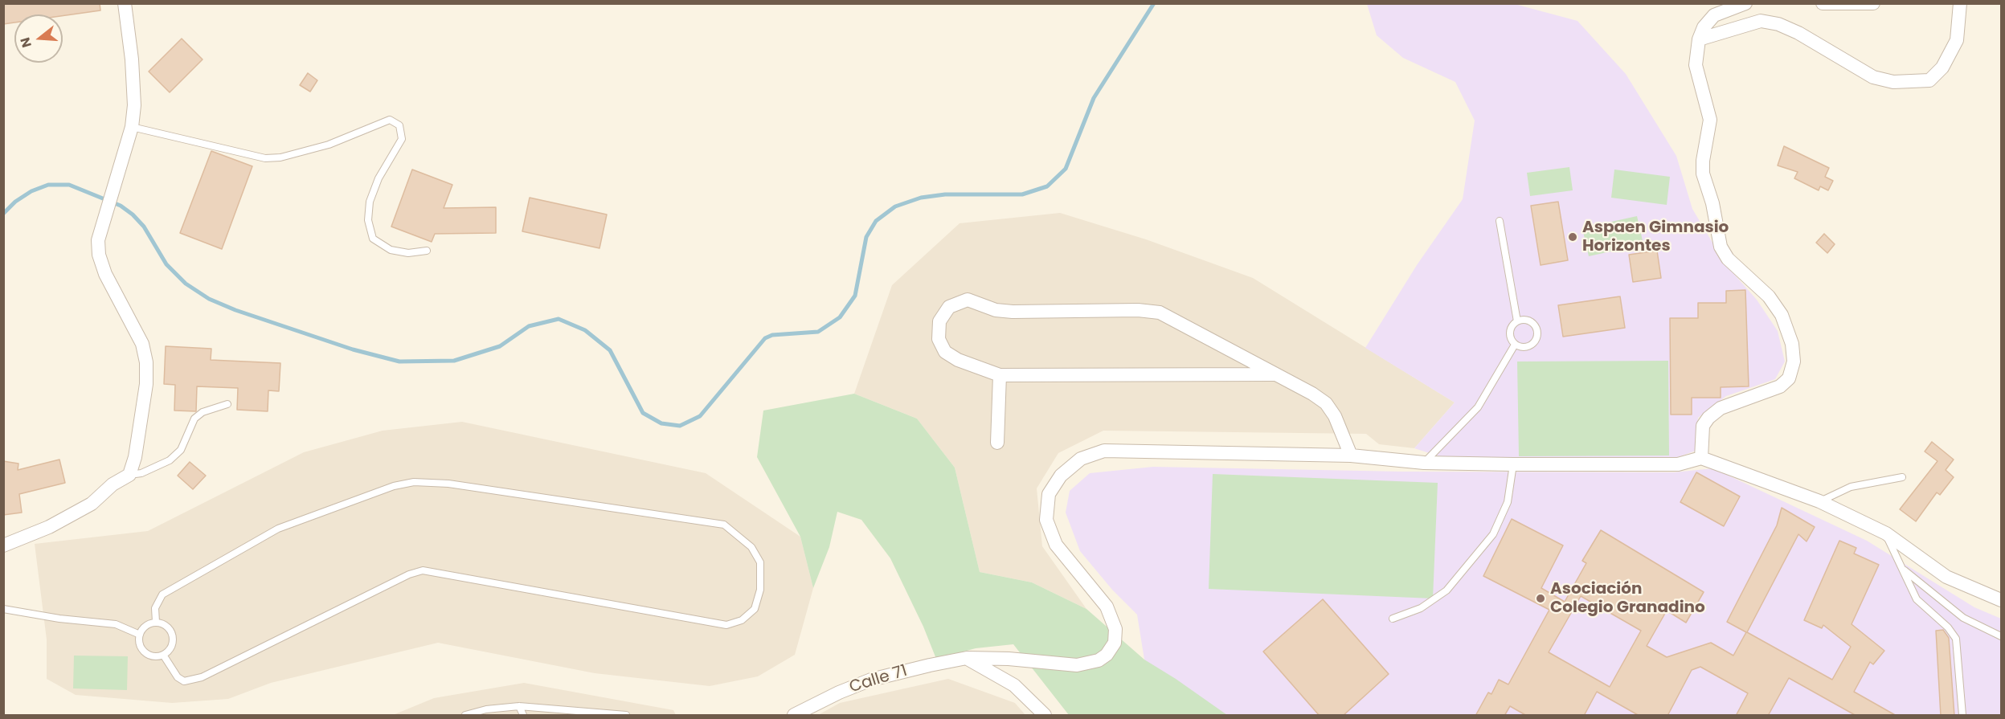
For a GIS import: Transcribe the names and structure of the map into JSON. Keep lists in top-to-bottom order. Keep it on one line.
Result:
{"streets":{"street":["Calle 71"]},"places":["Aspaen Gimnasio Horizontes","Asociación Colegio Granadino"],"north":"left"}
